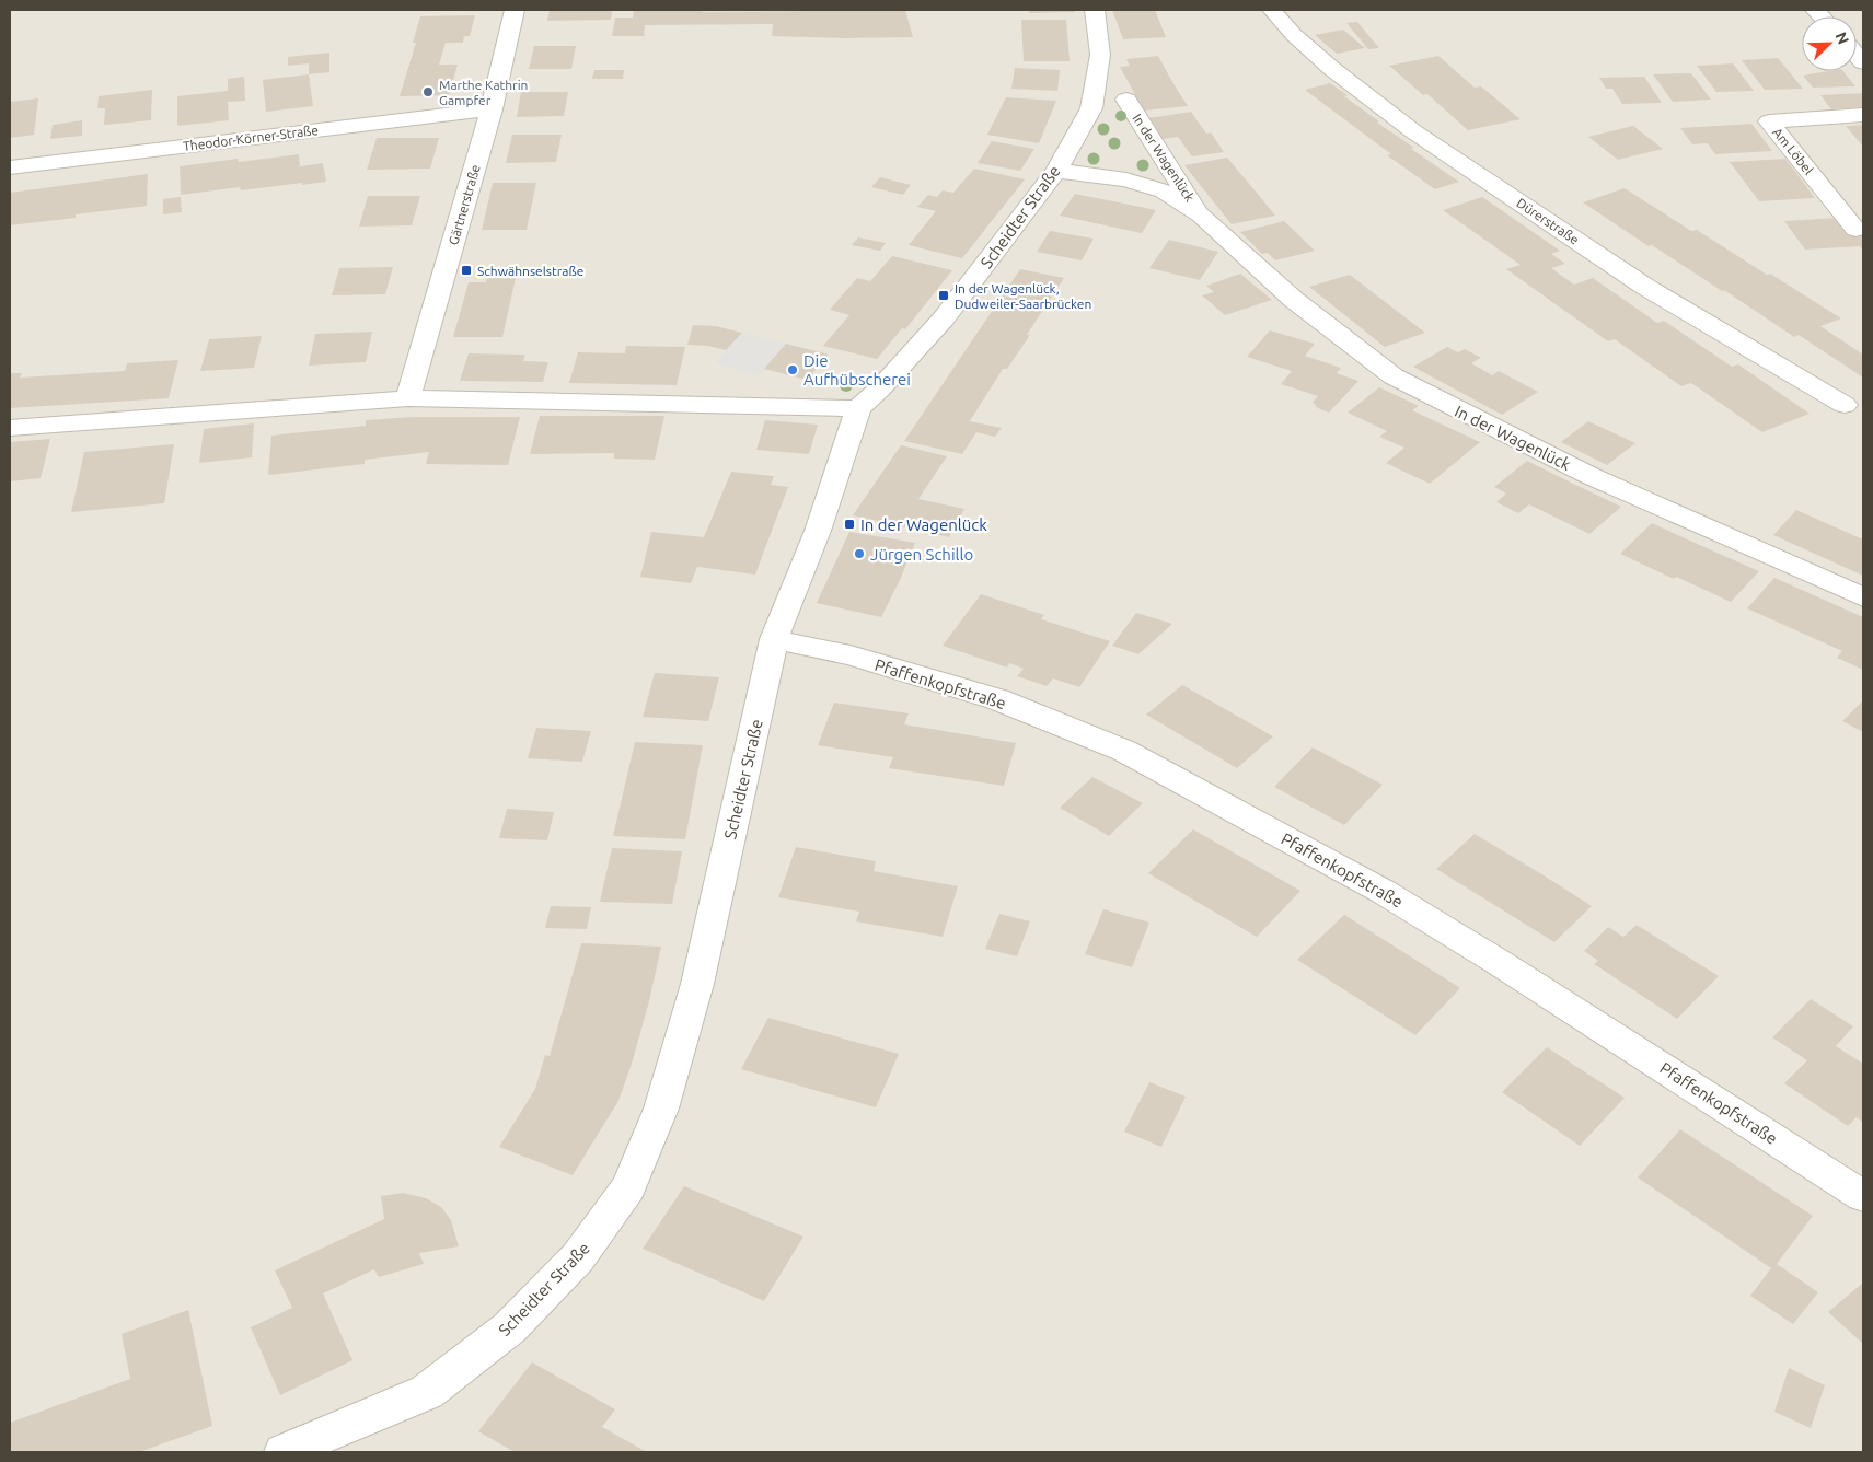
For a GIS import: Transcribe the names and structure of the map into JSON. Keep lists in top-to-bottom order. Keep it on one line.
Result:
{"streets":{"street":["Theodor-Körner-Straße","Am Löbel","In der Wagenlück","Gärtnerstraße","Scheidter Straße","Dürerstraße","Pfaffenkopfstraße"]},"crossings":[["Theodor-Körner-Straße","Gärtnerstraße"],["In der Wagenlück","Scheidter Straße"],["Scheidter Straße","Pfaffenkopfstraße"]],"places":{"other":["Marthe Kathrin Gampfer","Die Aufhübscherei","Jürgen Schillo"],"transit":["Schwähnselstraße","In der Wagenlück, Dudweiler-Saarbrücken","In der Wagenlück"]},"north":"top right"}
